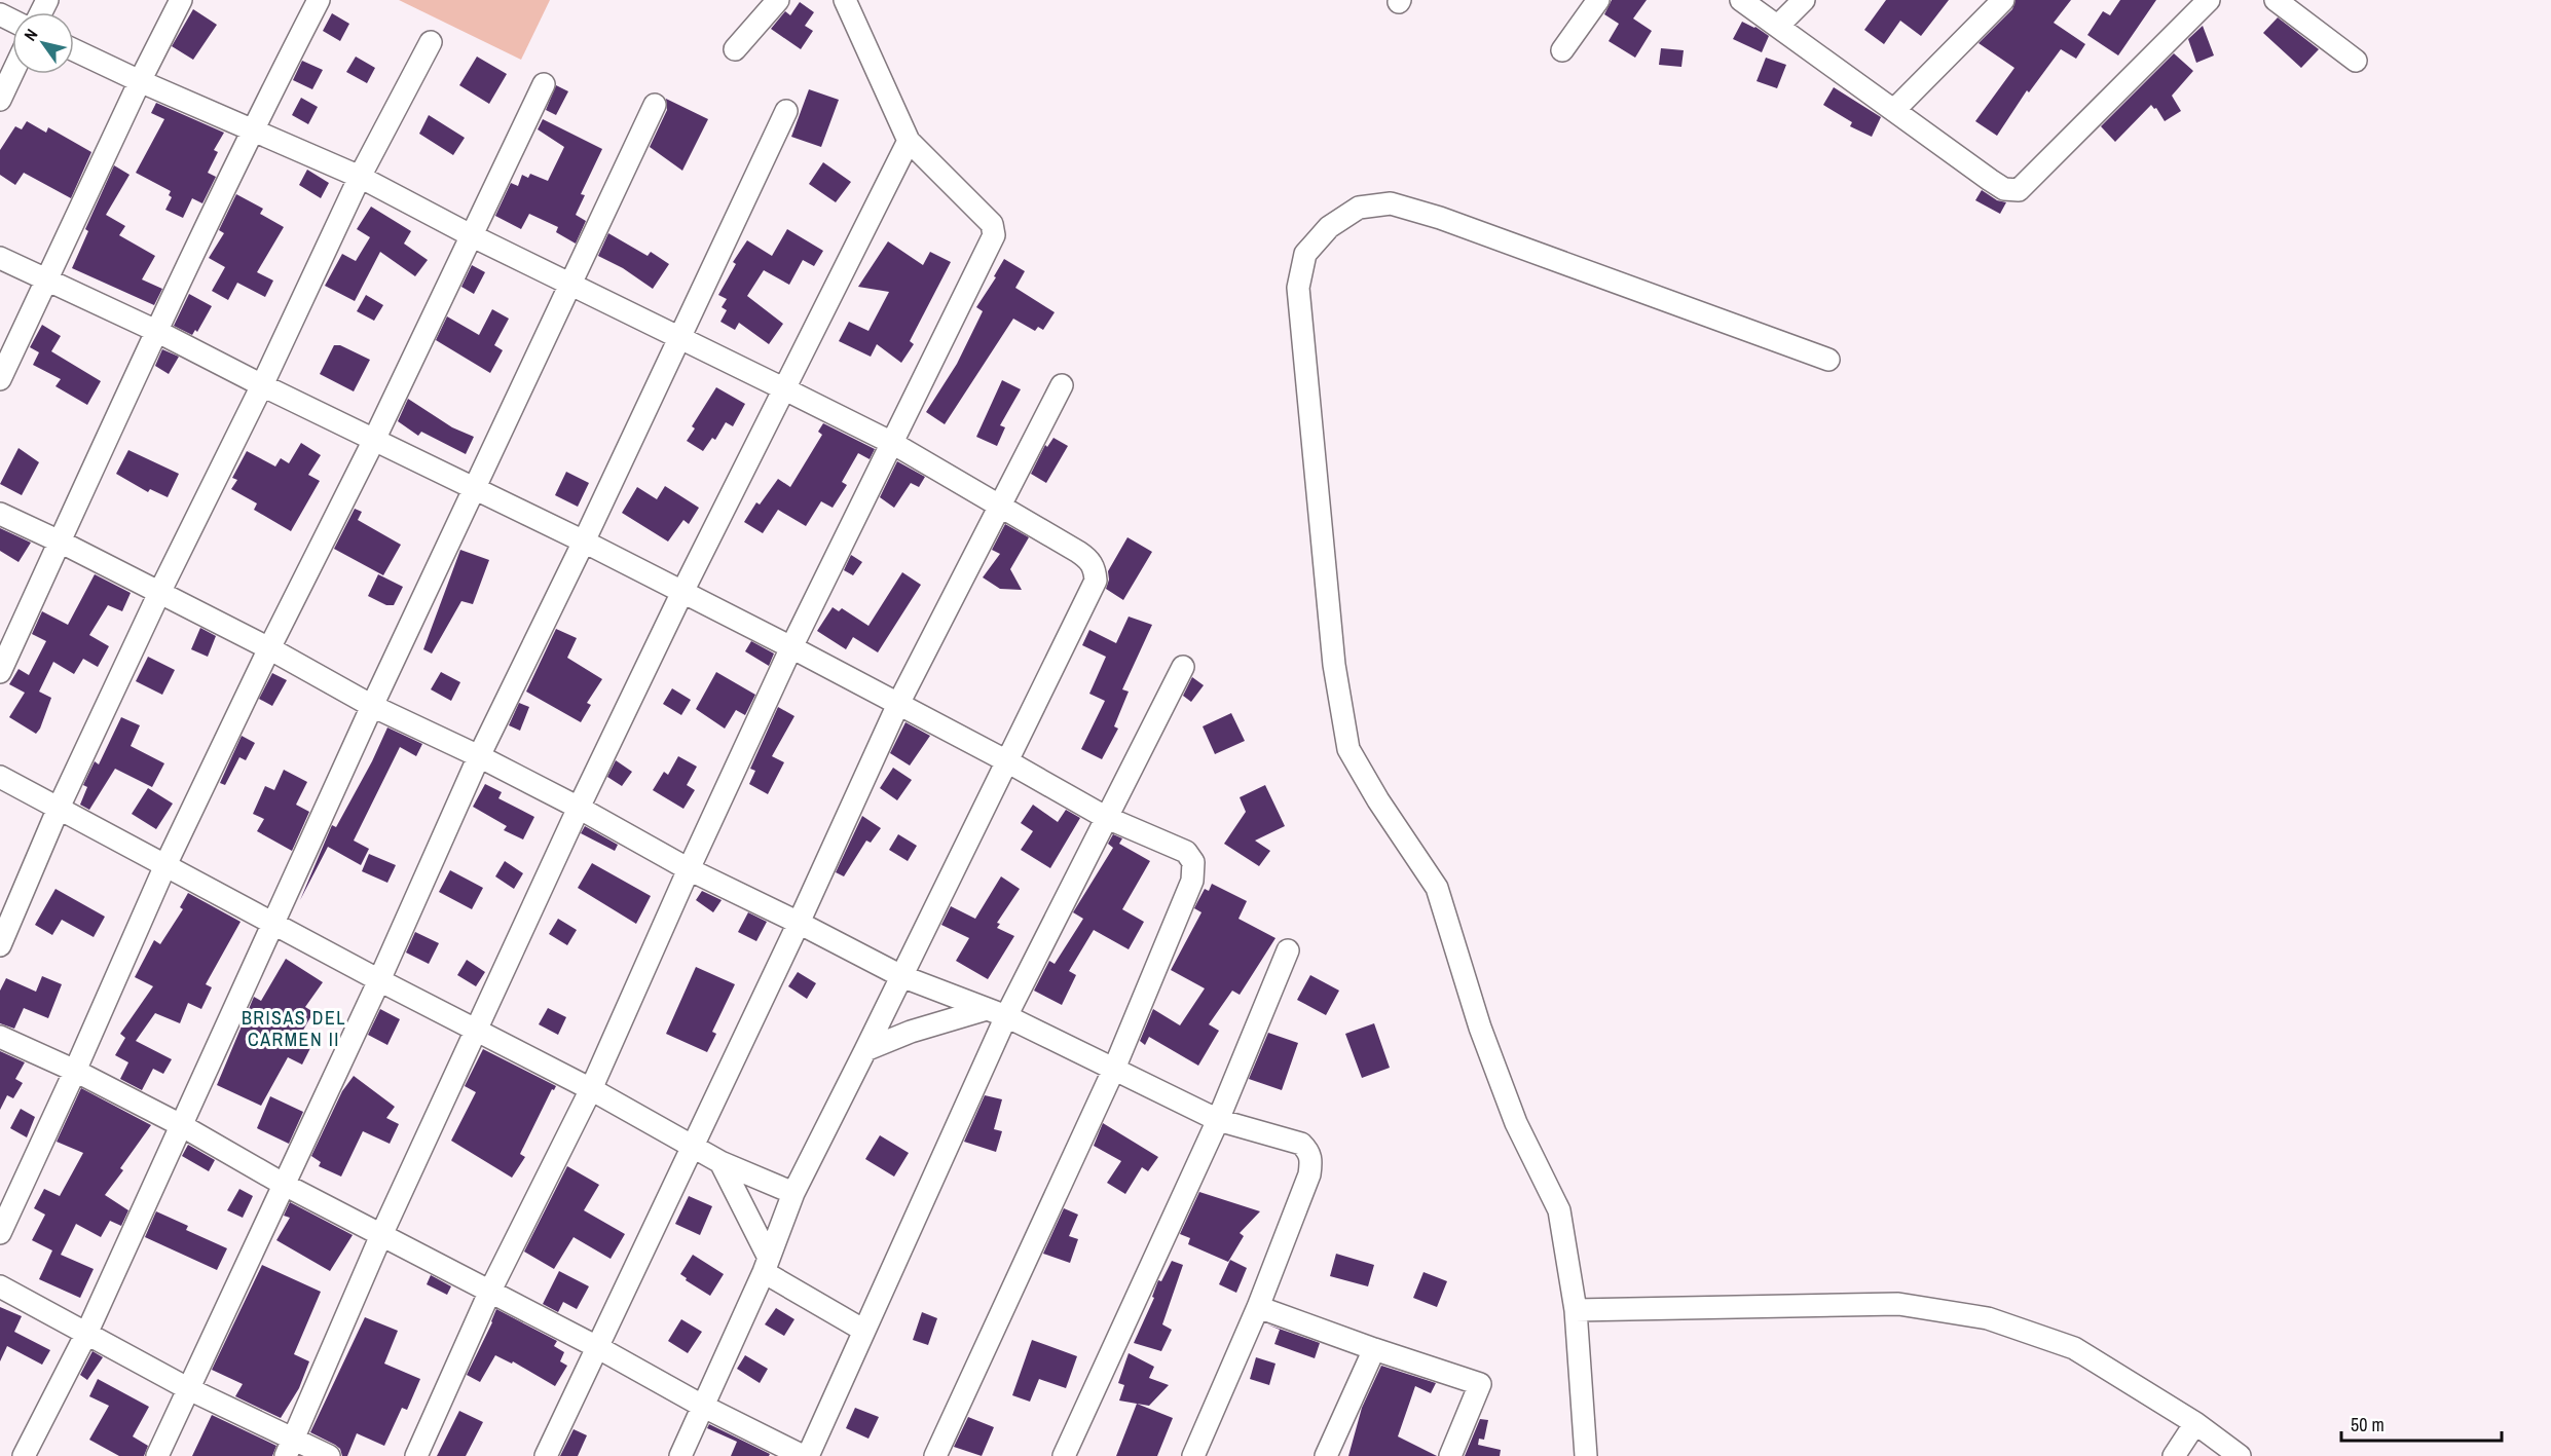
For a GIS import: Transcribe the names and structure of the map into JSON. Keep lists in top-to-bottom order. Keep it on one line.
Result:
{"districts":["BRISAS DEL CARMEN II"],"scale_bar":"50 m","north":"top left"}
